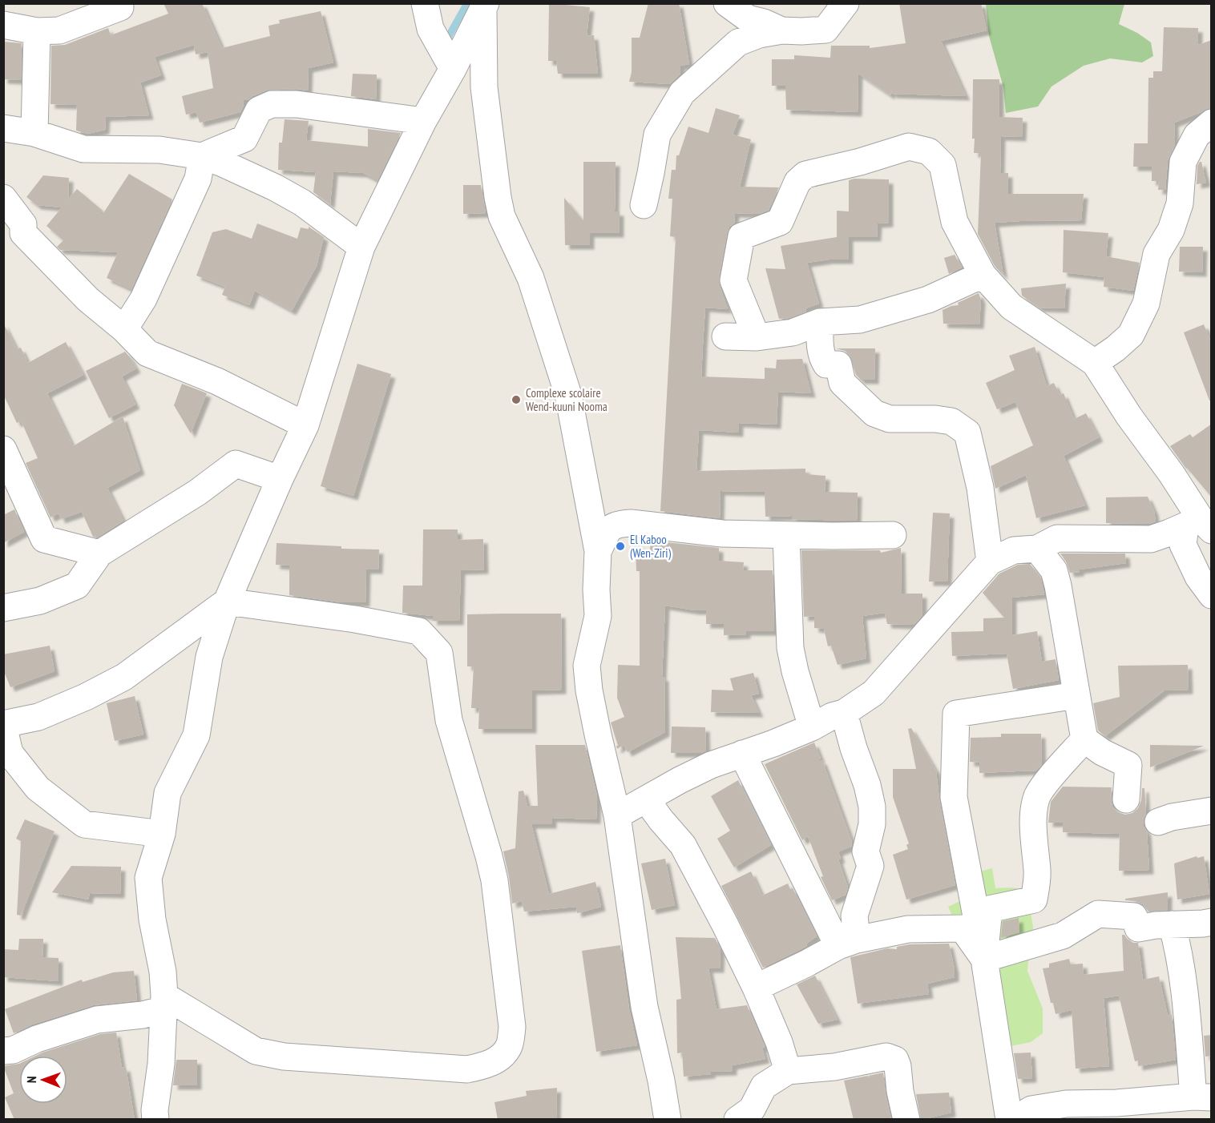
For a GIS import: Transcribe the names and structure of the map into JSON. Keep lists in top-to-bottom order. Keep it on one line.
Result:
{"places":["Complexe scolaire Wend-kuuni Nooma","El Kaboo (Wen-Ziri)"],"north":"left"}
